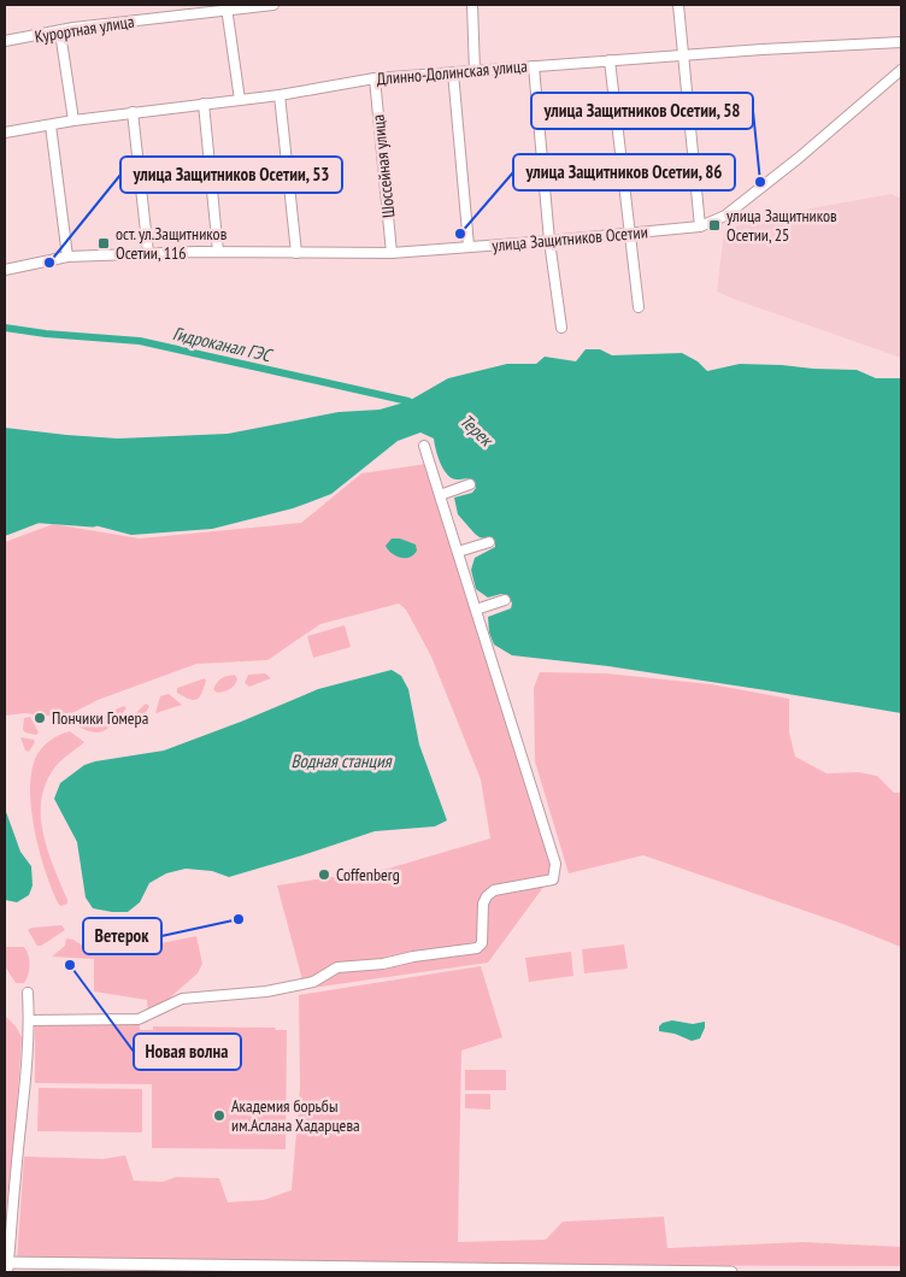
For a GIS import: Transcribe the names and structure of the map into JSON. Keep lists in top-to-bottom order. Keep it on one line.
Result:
{"streets":{"street":["Курортная улица","Длинно-Долинская улица","Шоссейная улица","улица Защитников Осетии"]},"crossings":[["Длинно-Долинская улица","Шоссейная улица"],["Шоссейная улица","улица Защитников Осетии"]],"water":["Гидроканал ГЭС","Терек","Водная станция"],"places":{"other":["улица Защитников Осетии, 58","улица Защитников Осетии, 86","улица Защитников Осетии, 53","Пончики Гомера","Coffenberg","Ветерок","Новая волна","Академия борьбы им.Аслана Хадарцева"],"transit":["улица Защитников Осетии, 25","ост. ул.Защитников Осетии, 116"]}}
